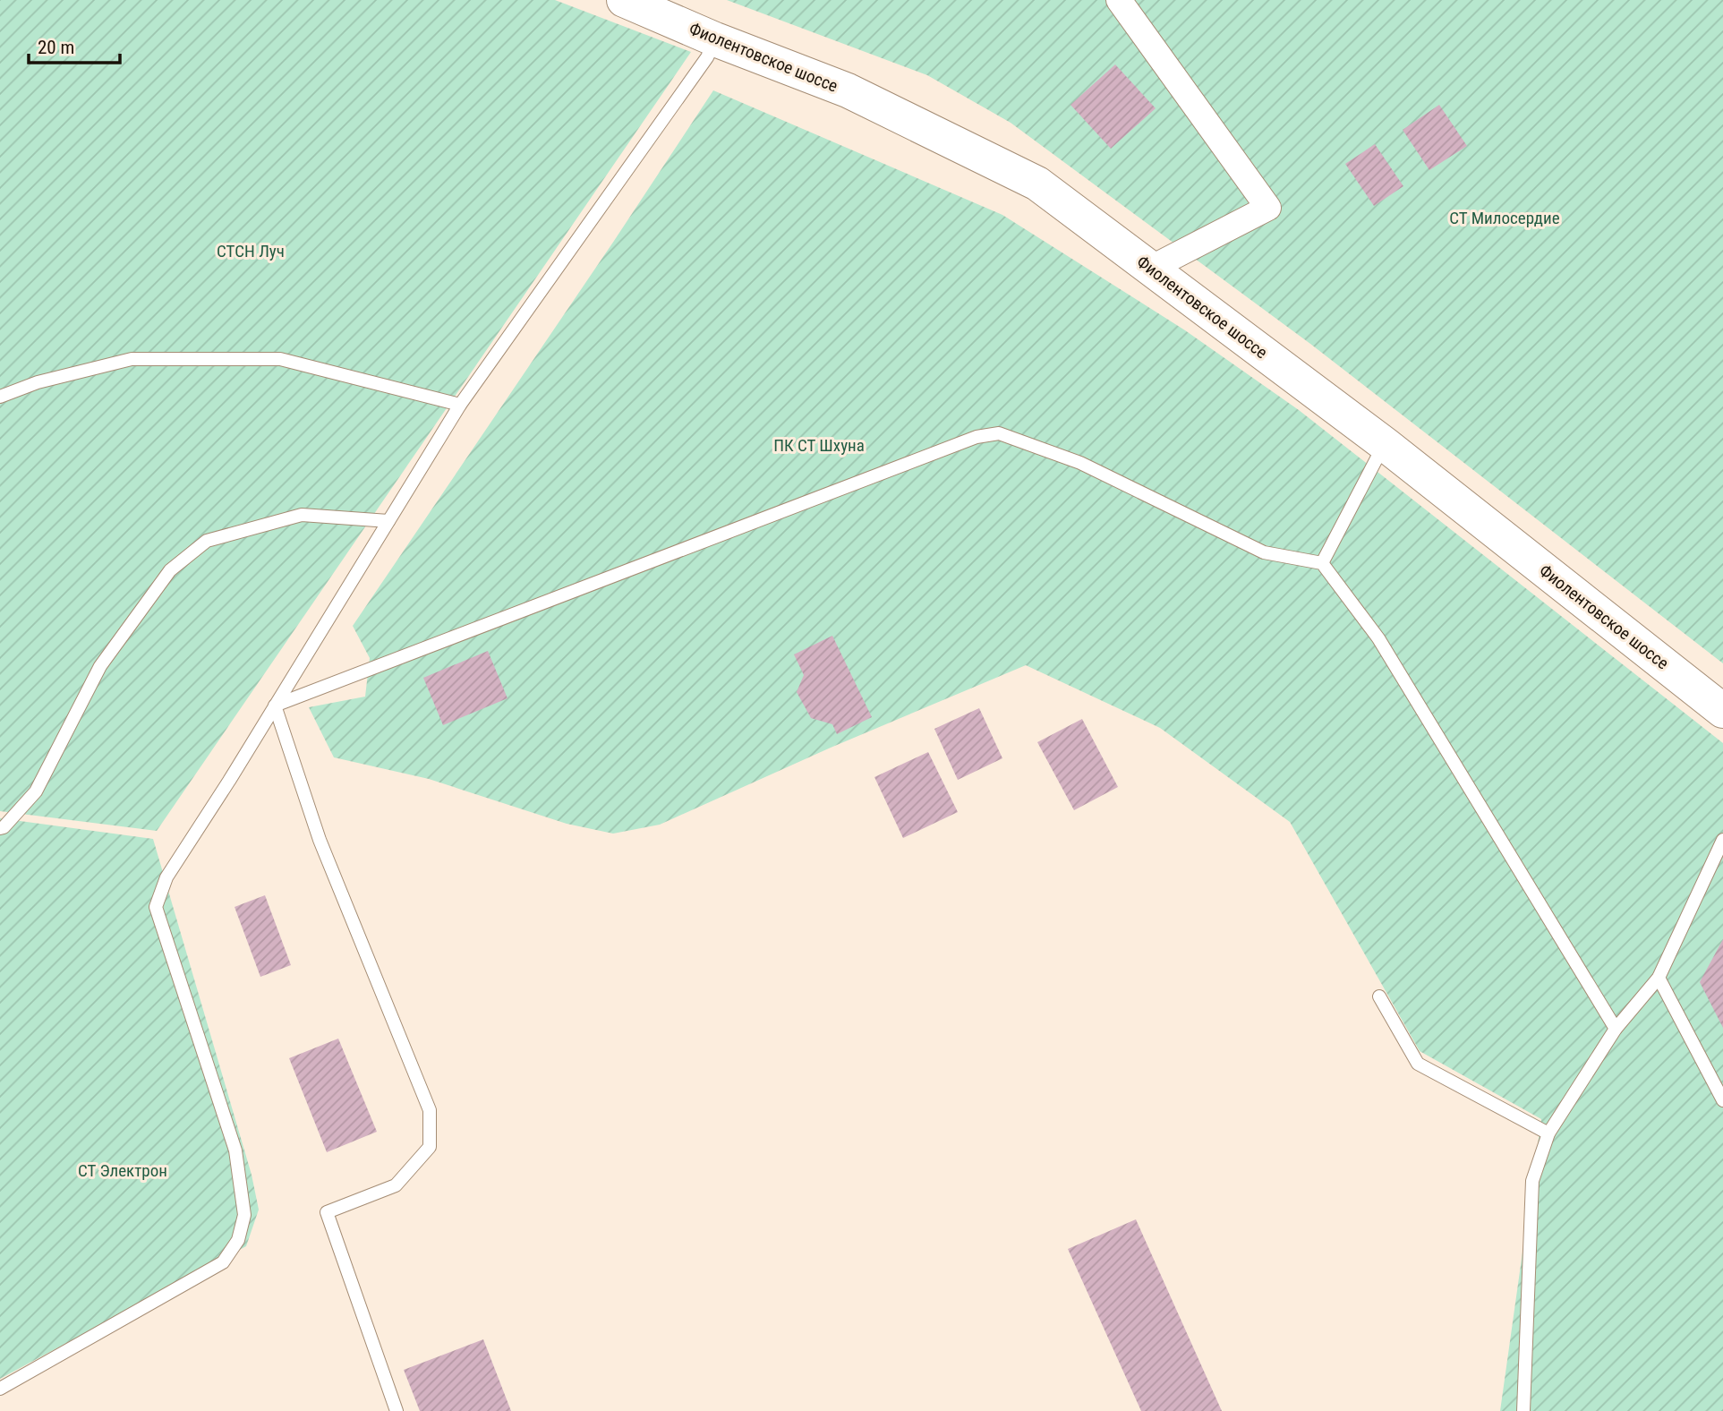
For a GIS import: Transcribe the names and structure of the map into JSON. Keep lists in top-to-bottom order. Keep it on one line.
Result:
{"streets":{"main road":["Фиолентовское шоссе"]},"parks":["СТ Милосердие","СТСН Луч","ПК СТ Шхуна","СТ Электрон"],"scale_bar":"20 m"}
